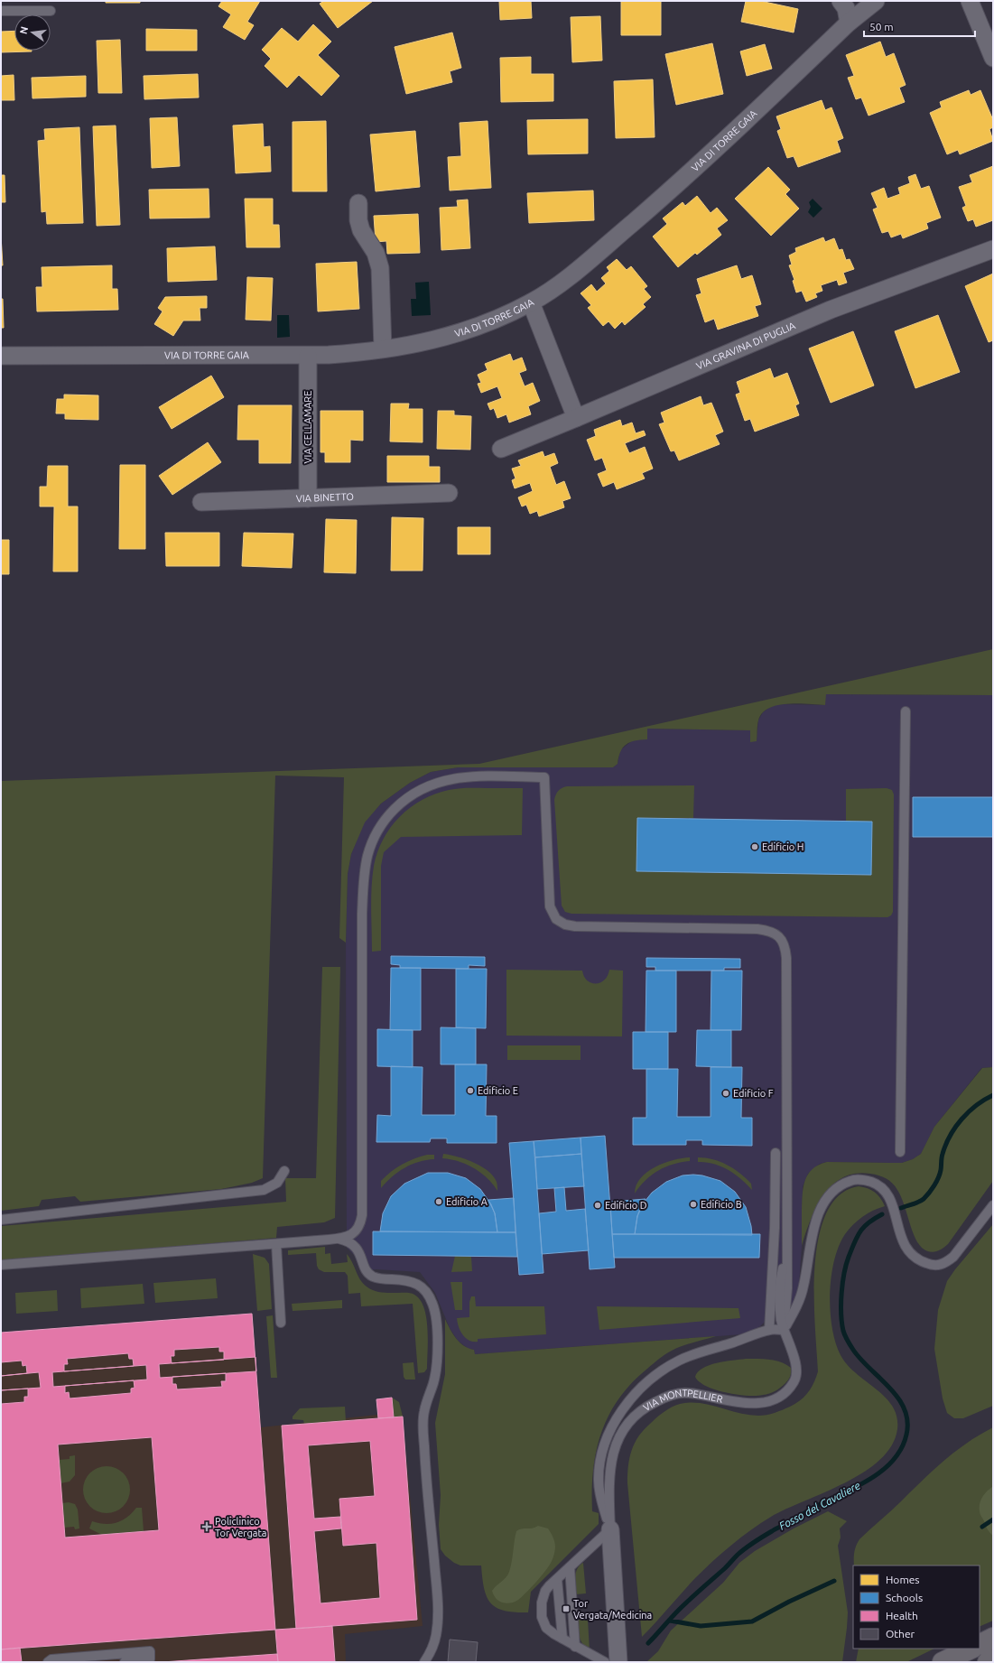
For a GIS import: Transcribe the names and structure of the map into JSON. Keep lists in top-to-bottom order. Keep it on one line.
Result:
{"streets":{"street":["VIA DI TORRE GAIA","VIA GRAVINA DI PUGLIA","VIA CELLAMARE","VIA BINETTO","VIA MONTPELLIER"]},"crossings":[["VIA DI TORRE GAIA","VIA CELLAMARE"],["VIA CELLAMARE","VIA BINETTO"]],"water":["Fosso del Cavaliere"],"places":{"other":["Edificio H","Edificio E","Edificio F","Edificio A","Edificio B","Edificio D"],"health":["Policlinico Tor Vergata"],"transit":["Tor Vergata/Medicina"]},"legend":["Homes","Schools","Health","Other"],"scale_bar":"50 m","north":"left"}
